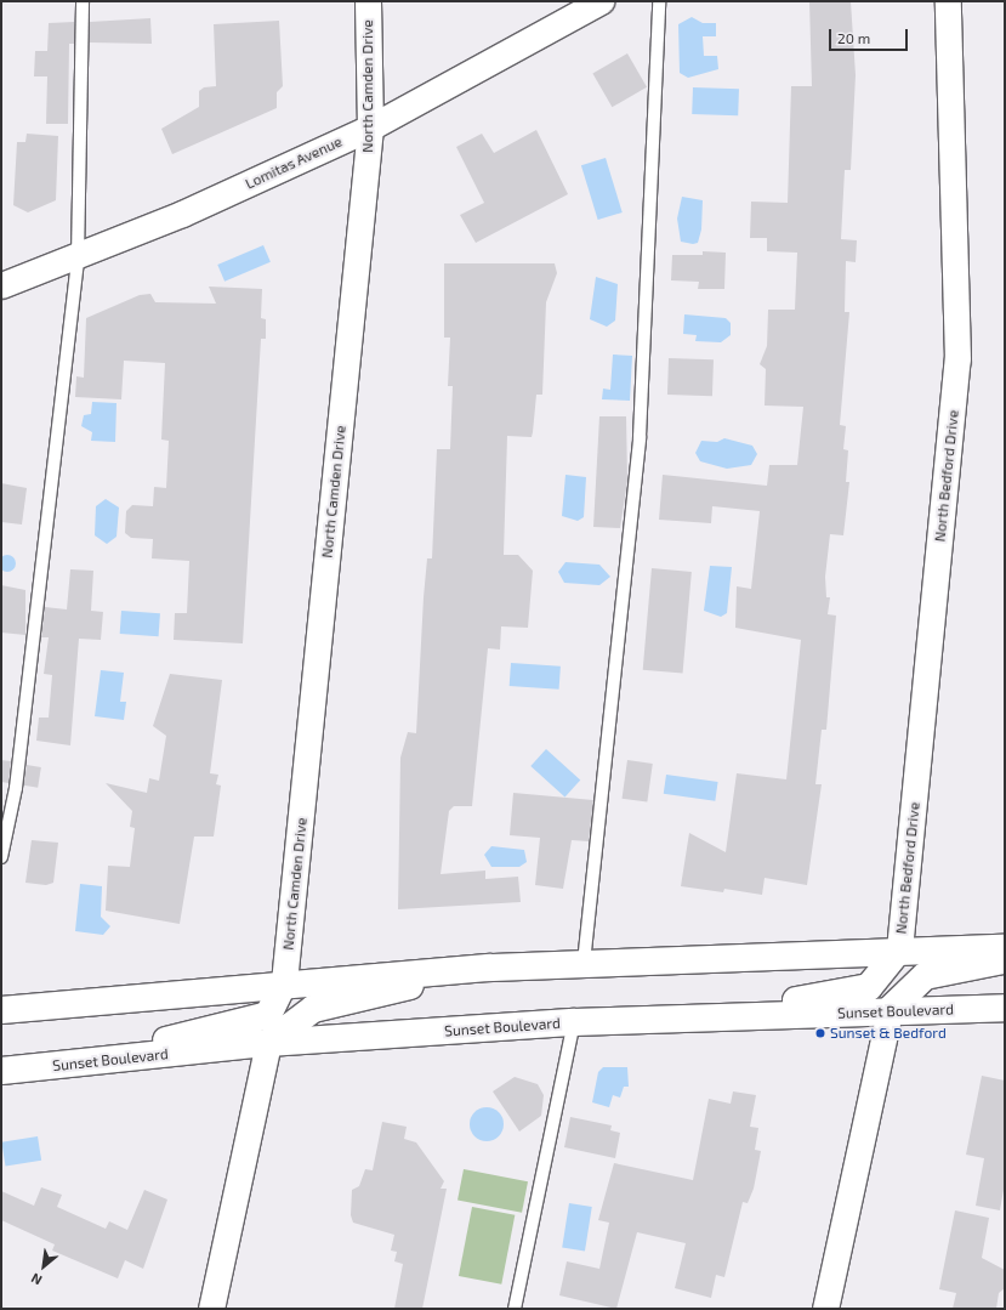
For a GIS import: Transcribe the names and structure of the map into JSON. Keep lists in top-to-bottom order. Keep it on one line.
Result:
{"streets":{"main road":["Sunset Boulevard"],"street":["North Camden Drive","Lomitas Avenue","North Bedford Drive"]},"crossings":[["North Camden Drive","Lomitas Avenue"]],"places":["Sunset & Bedford"],"scale_bar":"20 m","north":"bottom left"}
